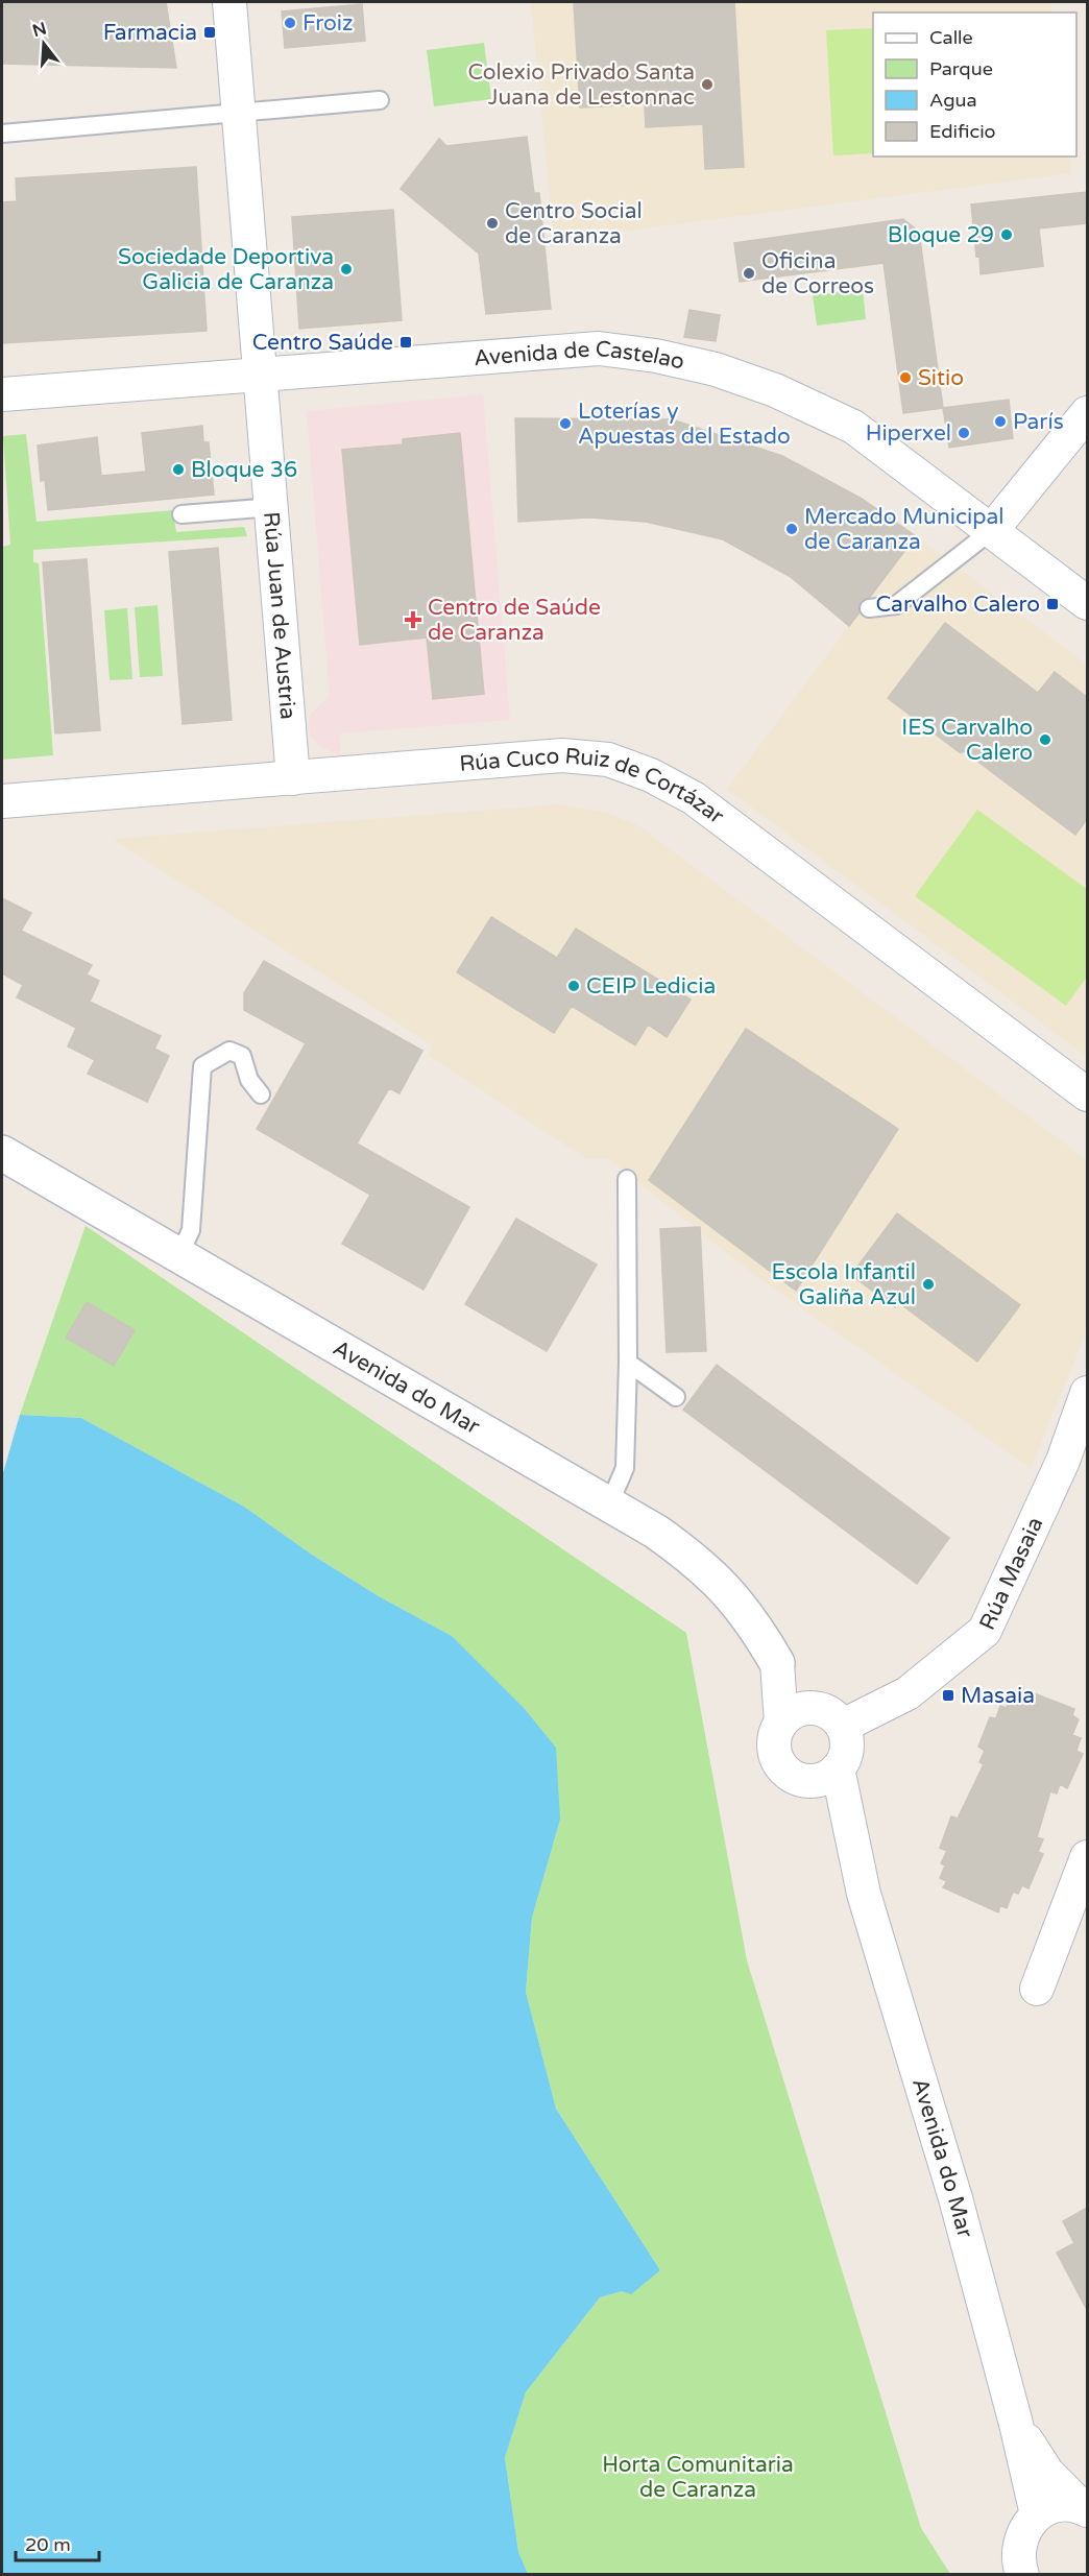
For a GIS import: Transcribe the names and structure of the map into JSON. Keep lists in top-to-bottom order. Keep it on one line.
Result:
{"streets":{"street":["Avenida de Castelao","Rúa Juan de Austria","Rúa Cuco Ruiz de Cortázar","Avenida do Mar","Rúa Masaia"]},"crossings":[["Avenida de Castelao","Rúa Juan de Austria"],["Rúa Juan de Austria","Rúa Cuco Ruiz de Cortázar"],["Avenida do Mar","Rúa Masaia"]],"parks":["Horta Comunitaria de Caranza"],"places":{"other":["Froiz","Colexio Privado Santa Juana de Lestonnac","Centro Social de Caranza","Bloque 29","Sociedade Deportiva Galicia de Caranza","Oficina de Correos","Sitio","París","Loterías y Apuestas del Estado","Hiperxel","Bloque 36","Mercado Municipal de Caranza","IES Carvalho Calero","CEIP Ledicia","Escola Infantil Galiña Azul"],"transit":["Farmacia","Centro Saúde","Carvalho Calero","Masaia"],"health":["Centro de Saúde de Caranza"]},"legend":["Calle","Parque","Agua","Edificio"],"scale_bar":"20 m","north":"top"}
